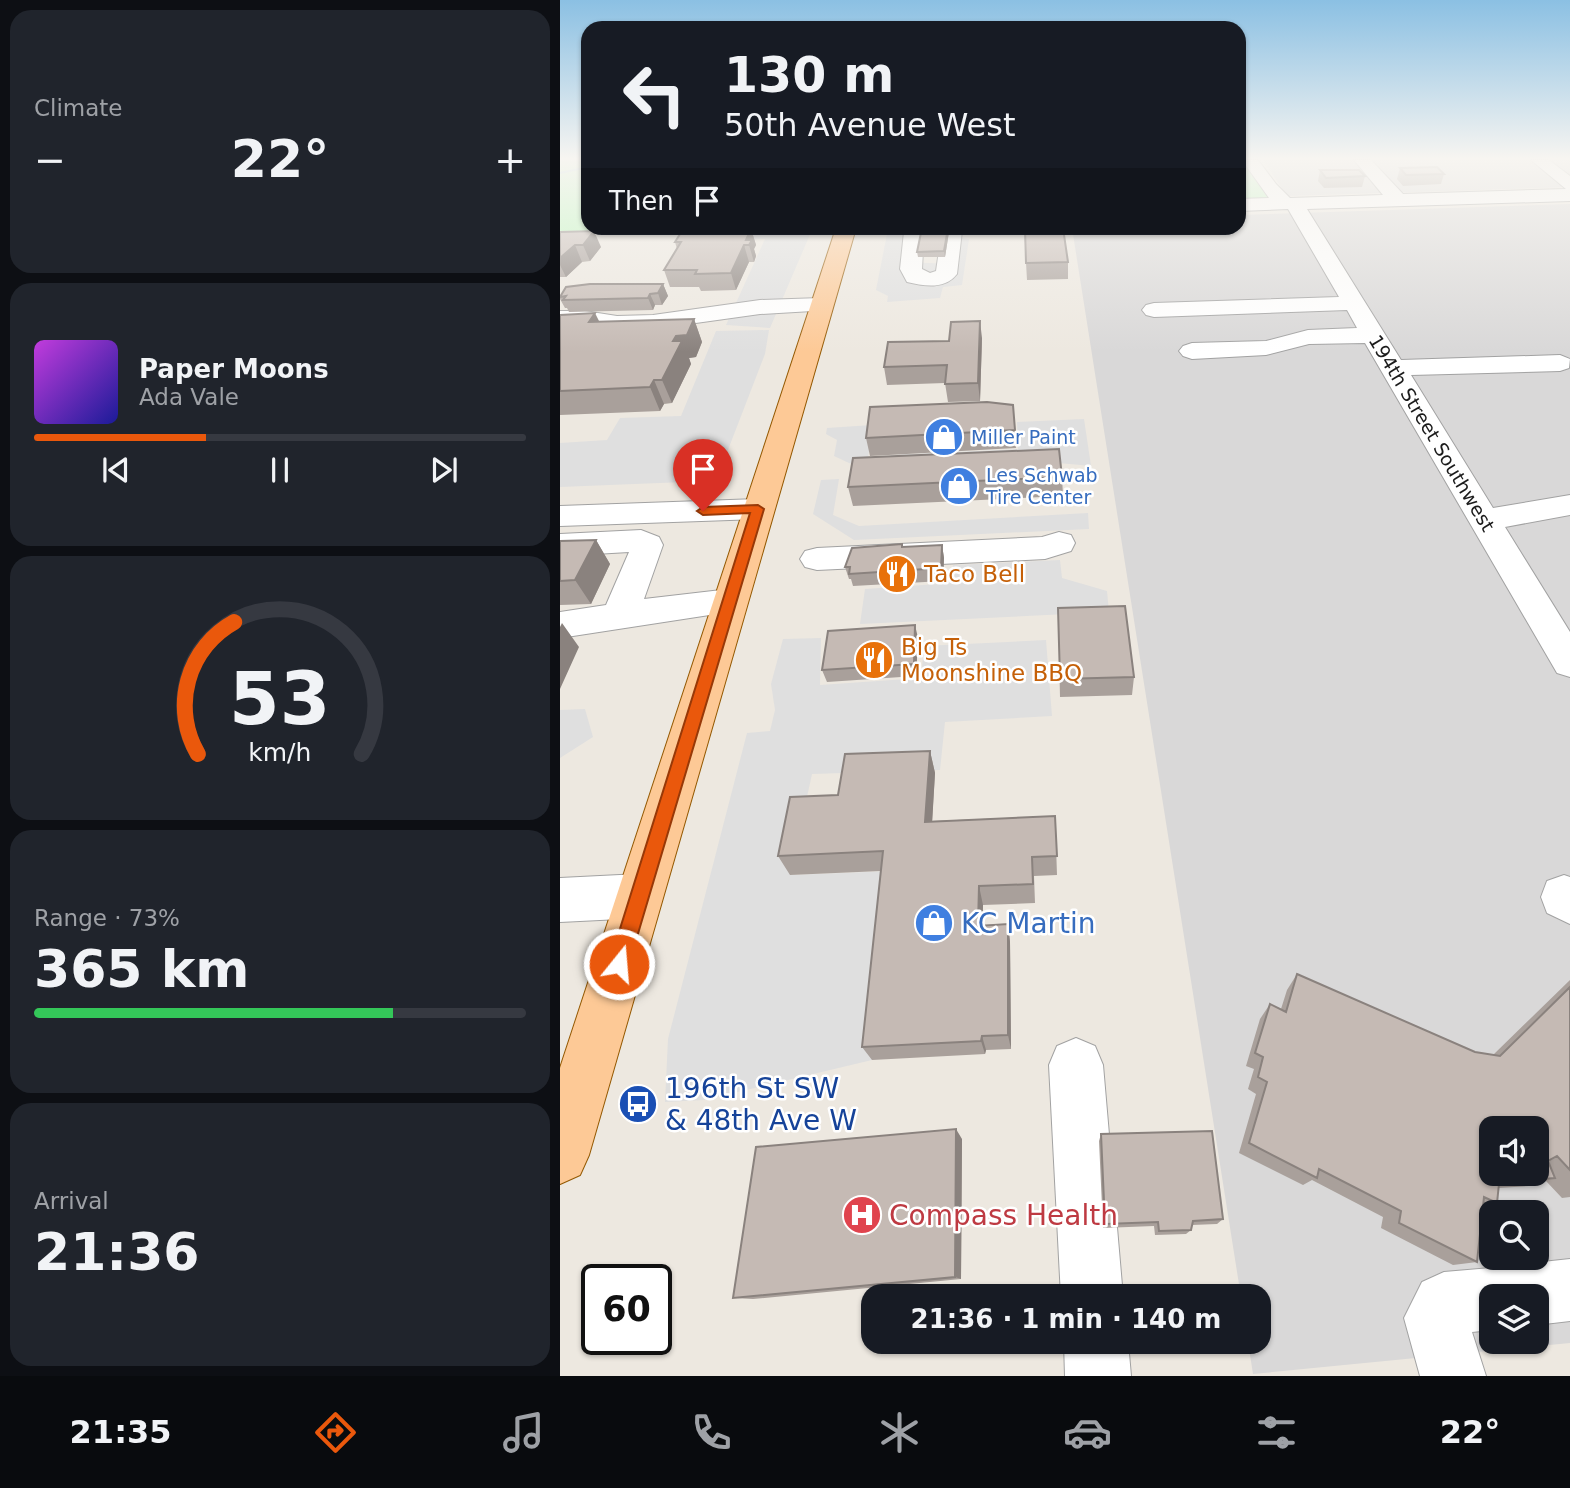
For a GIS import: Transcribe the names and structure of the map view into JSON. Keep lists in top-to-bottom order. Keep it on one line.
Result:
{"streets":{"street":["194th Street Southwest"]},"places":{"shop":["Miller Paint","Les Schwab Tire Center","KC Martin"],"restaurant":["Taco Bell","Big Ts Moonshine BBQ"],"bus stop":["196th St SW & 48th Ave W"],"hospital":["Compass Health"]},"page":{"tile":["Climate",["Range · 73%","365 km"],["Arrival","21:36"]],"turn":["130 m","50th Avenue West"],"heat":["−","22°","+"],"then":"Then","song":["Paper Moons","Ada Vale"],"limit":"60","trip":"21:36 · 1 min · 140 m","tabs":["21:35","22°"],"gauge":["53","km/h"]}}
